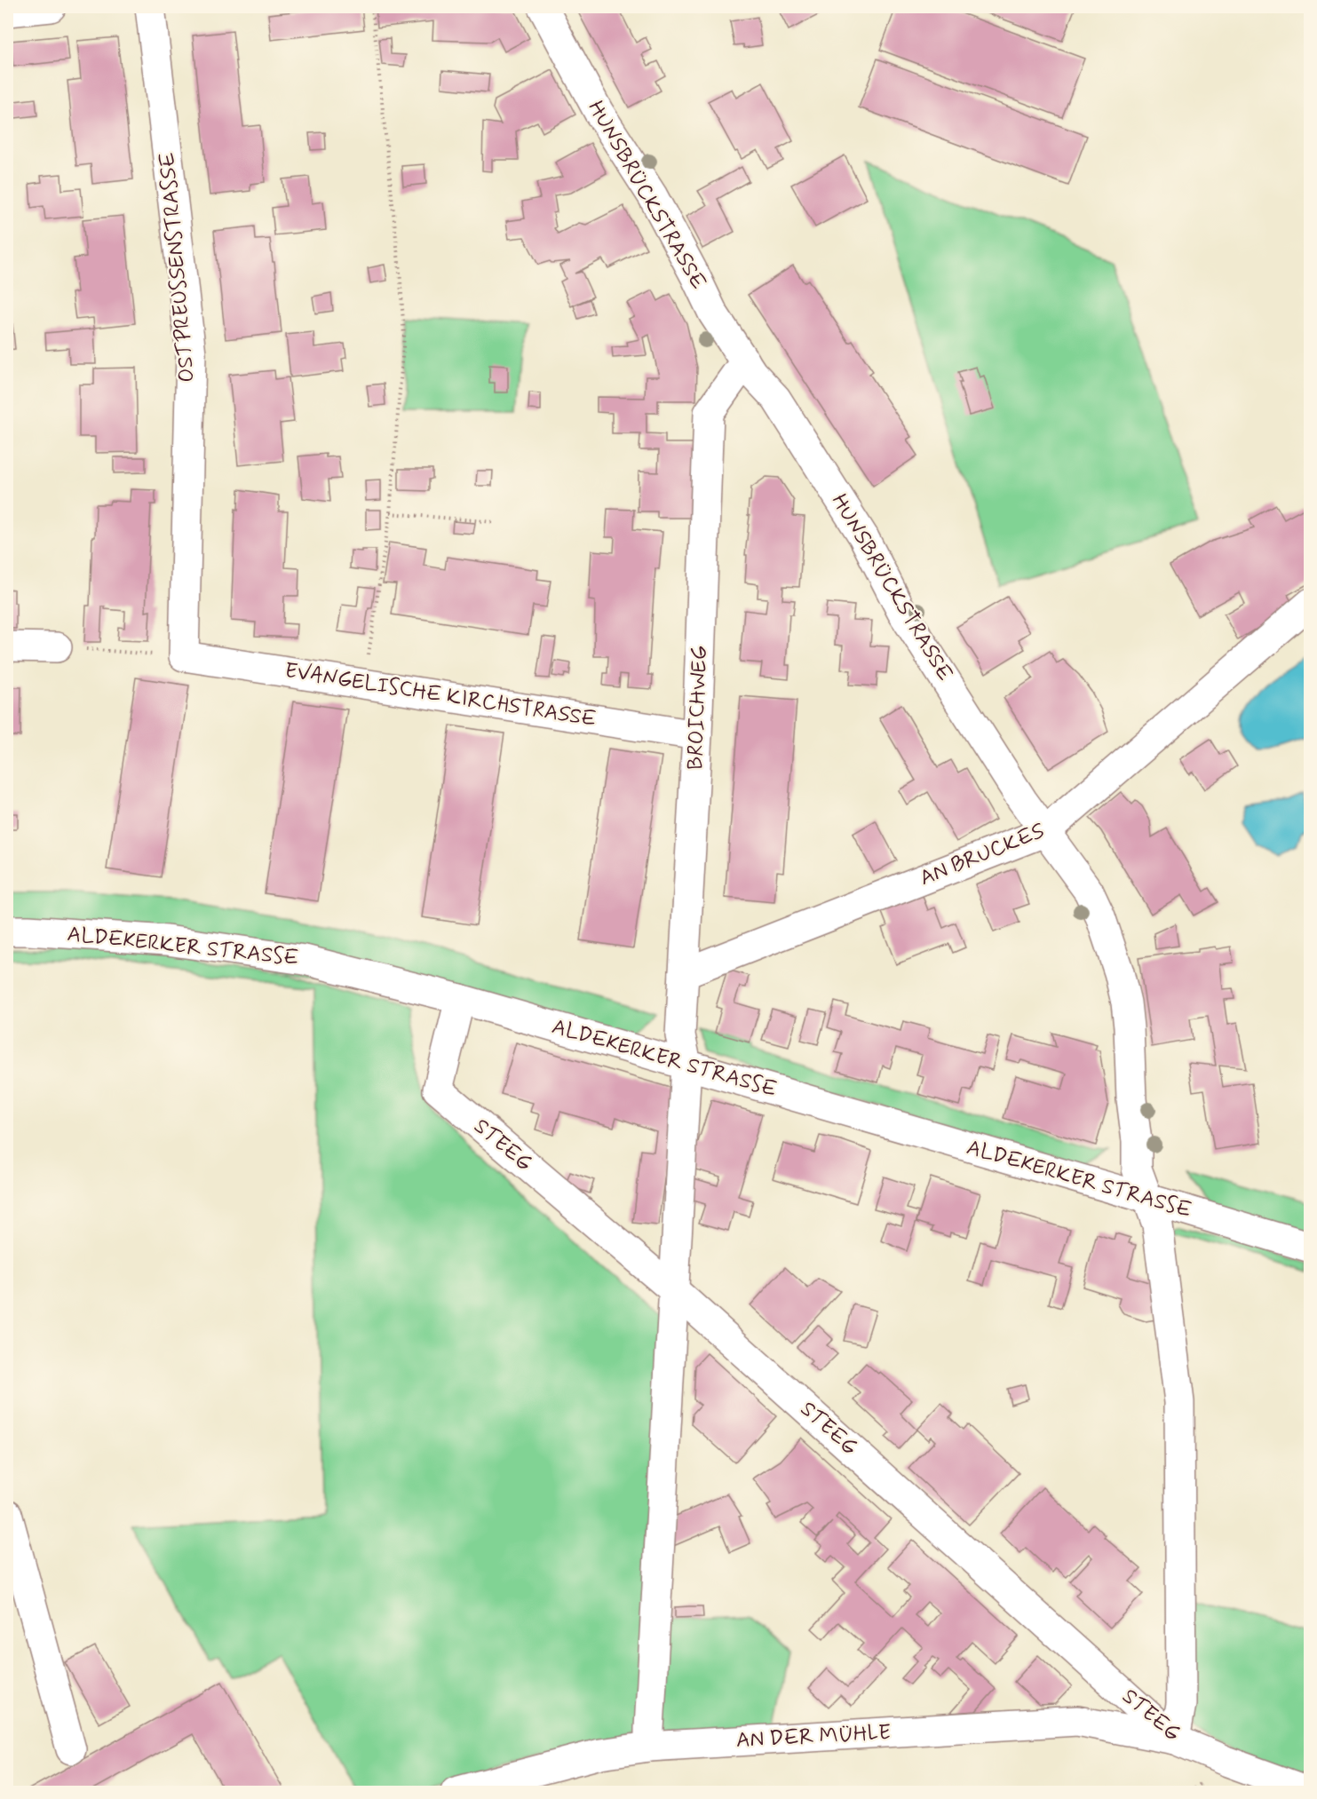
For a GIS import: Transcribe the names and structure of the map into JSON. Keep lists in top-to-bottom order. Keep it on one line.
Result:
{"streets":{"street":["HUNSBRÜCKSTRASSE","OSTPREUSSENSTRASSE","EVANGELISCHE KIRCHSTRASSE","BROICHWEG","AN BRUCKES","ALDEKERKER STRASSE","STEEG","AN DER MÜHLE"]},"crossings":[["HUNSBRÜCKSTRASSE","BROICHWEG"],["HUNSBRÜCKSTRASSE","AN BRUCKES"],["HUNSBRÜCKSTRASSE","ALDEKERKER STRASSE"],["HUNSBRÜCKSTRASSE","STEEG"],["HUNSBRÜCKSTRASSE","AN DER MÜHLE"],["OSTPREUSSENSTRASSE","EVANGELISCHE KIRCHSTRASSE"],["EVANGELISCHE KIRCHSTRASSE","BROICHWEG"],["BROICHWEG","AN BRUCKES"],["BROICHWEG","ALDEKERKER STRASSE"],["BROICHWEG","STEEG"],["BROICHWEG","AN DER MÜHLE"],["ALDEKERKER STRASSE","STEEG"],["STEEG","AN DER MÜHLE"]]}
